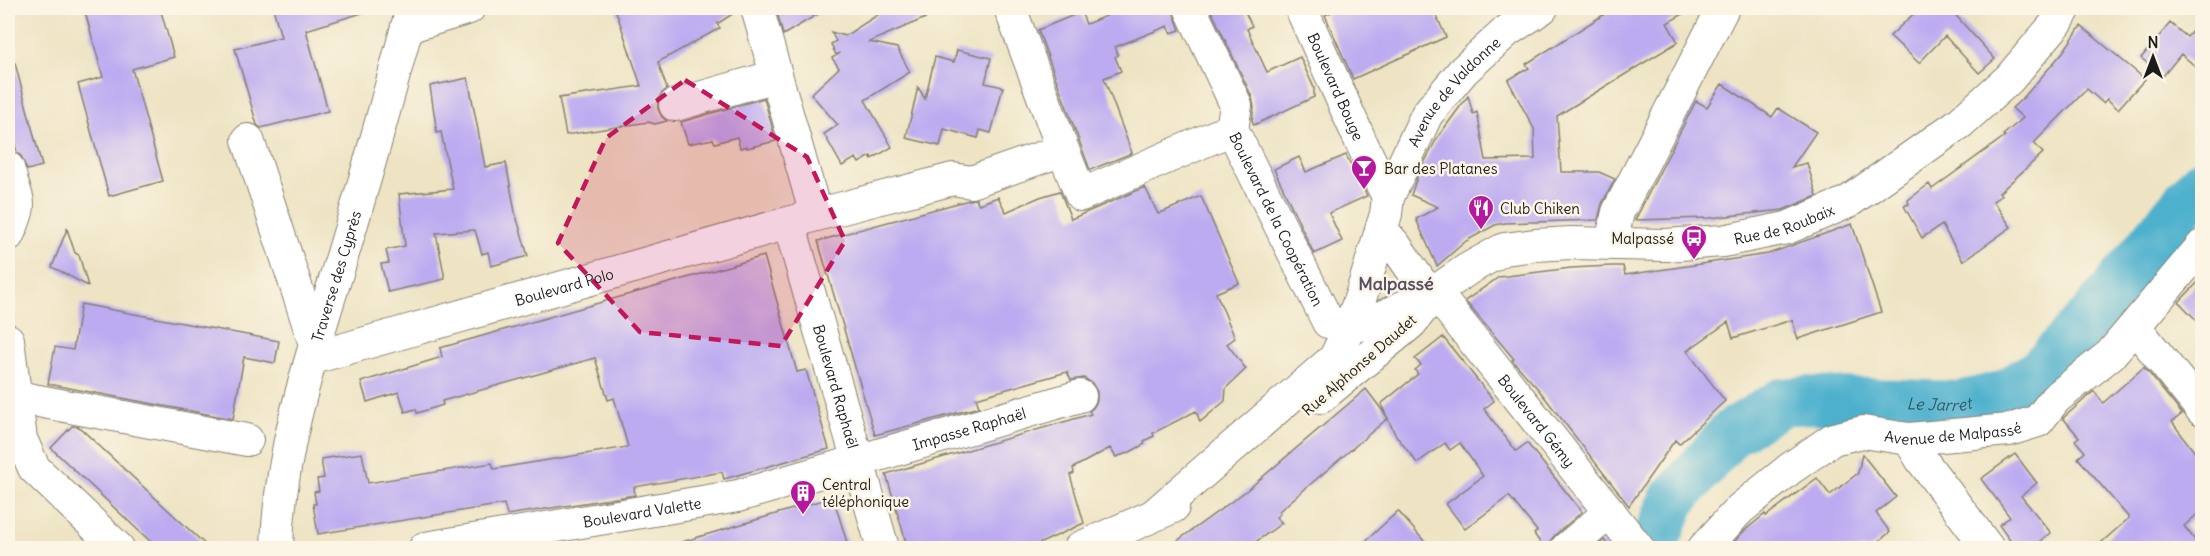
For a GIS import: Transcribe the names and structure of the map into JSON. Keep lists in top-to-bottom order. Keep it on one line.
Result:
{"streets":{"street":["Boulevard Bouge","Avenue de Valdonne","Boulevard de la Coopération","Rue de Roubaix","Traverse des Cyprès","Boulevard Polo","Rue Alphonse Daudet","Boulevard Raphaël","Boulevard Gémy","Impasse Raphaël","Avenue de Malpassé","Boulevard Valette"]},"crossings":[["Boulevard Bouge","Avenue de Valdonne"],["Avenue de Valdonne","Boulevard de la Coopération"],["Avenue de Valdonne","Rue Alphonse Daudet"],["Boulevard de la Coopération","Rue Alphonse Daudet"],["Rue de Roubaix","Rue Alphonse Daudet"],["Rue de Roubaix","Boulevard Gémy"],["Traverse des Cyprès","Boulevard Polo"],["Boulevard Polo","Boulevard Raphaël"],["Rue Alphonse Daudet","Boulevard Gémy"],["Boulevard Raphaël","Impasse Raphaël"],["Boulevard Raphaël","Boulevard Valette"],["Impasse Raphaël","Boulevard Valette"]],"districts":["Malpassé"],"water":["Le Jarret"],"places":{"bar":["Bar des Platanes"],"restaurant":["Club Chiken"],"bus stop":["Malpassé"],"building":["Central téléphonique"]},"north":"top"}
